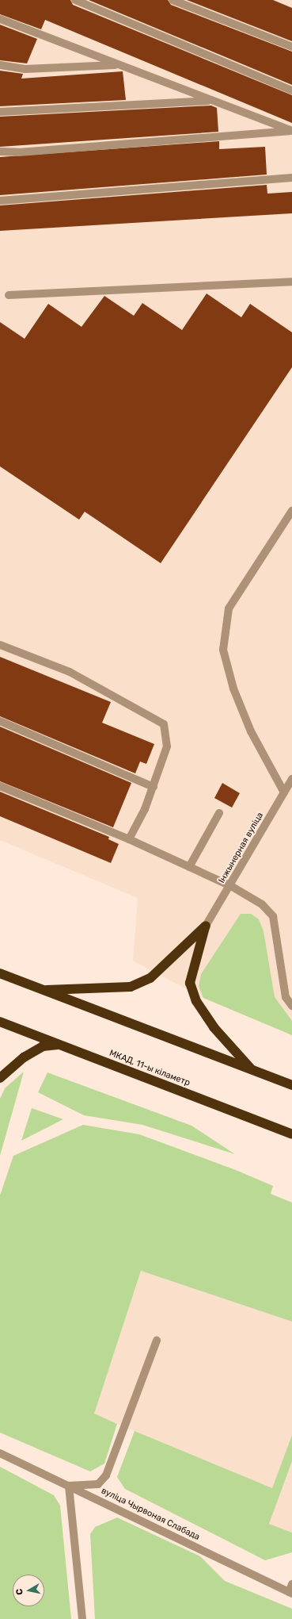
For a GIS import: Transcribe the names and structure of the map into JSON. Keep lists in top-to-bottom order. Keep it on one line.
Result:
{"streets":{"highway":["МКАД, 11-ы кіламетр"],"street":["Інжынерная вуліца","вуліца Чырвоная Слабада"]},"north":"left"}
